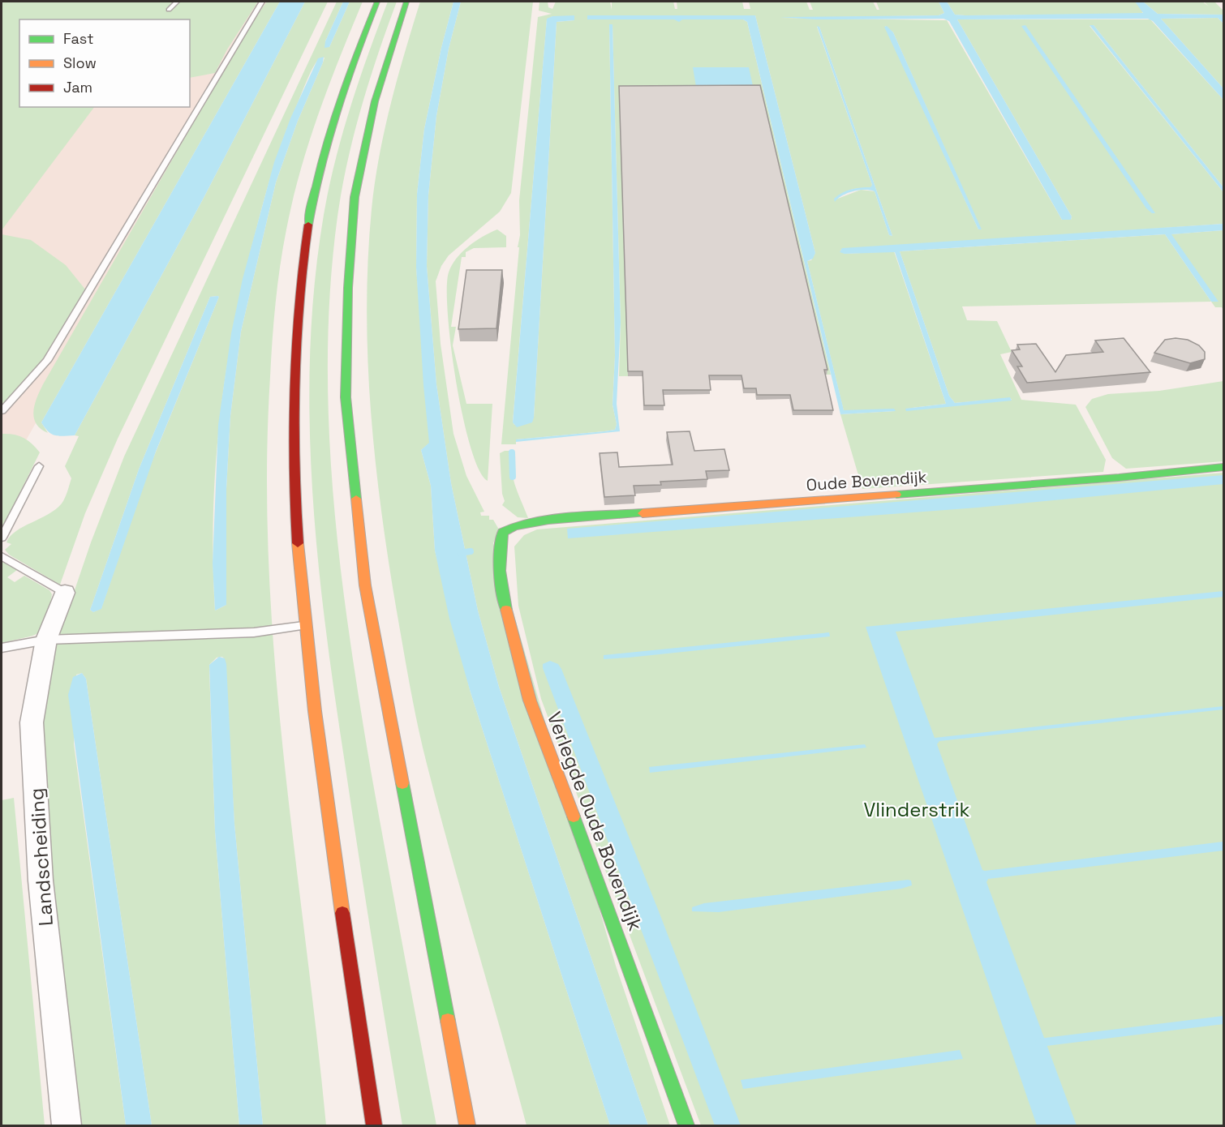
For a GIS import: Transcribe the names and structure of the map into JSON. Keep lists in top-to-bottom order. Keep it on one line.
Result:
{"streets":{"main road":["Oude Bovendijk","Verlegde Oude Bovendijk"],"street":["Landscheiding"]},"crossings":[["Oude Bovendijk","Verlegde Oude Bovendijk"]],"parks":["Vlinderstrik"],"legend":["Fast","Slow","Jam"]}
